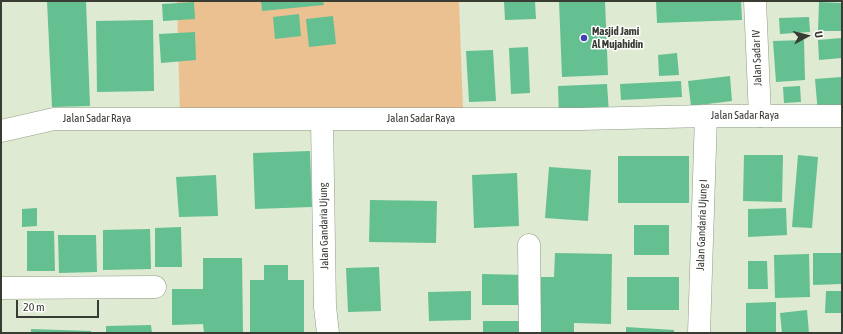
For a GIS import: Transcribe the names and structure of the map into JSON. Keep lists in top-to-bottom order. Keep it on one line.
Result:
{"streets":{"street":["Jalan Sadar IV","Jalan Sadar Raya","Jalan Gandaria Ujung I","Jalan Gandaria Ujung"]},"crossings":[["Jalan Sadar IV","Jalan Sadar Raya"],["Jalan Sadar Raya","Jalan Gandaria Ujung I"],["Jalan Sadar Raya","Jalan Gandaria Ujung"]],"places":["Masjid Jami Al Mujahidin"],"scale_bar":"20 m","north":"right"}
